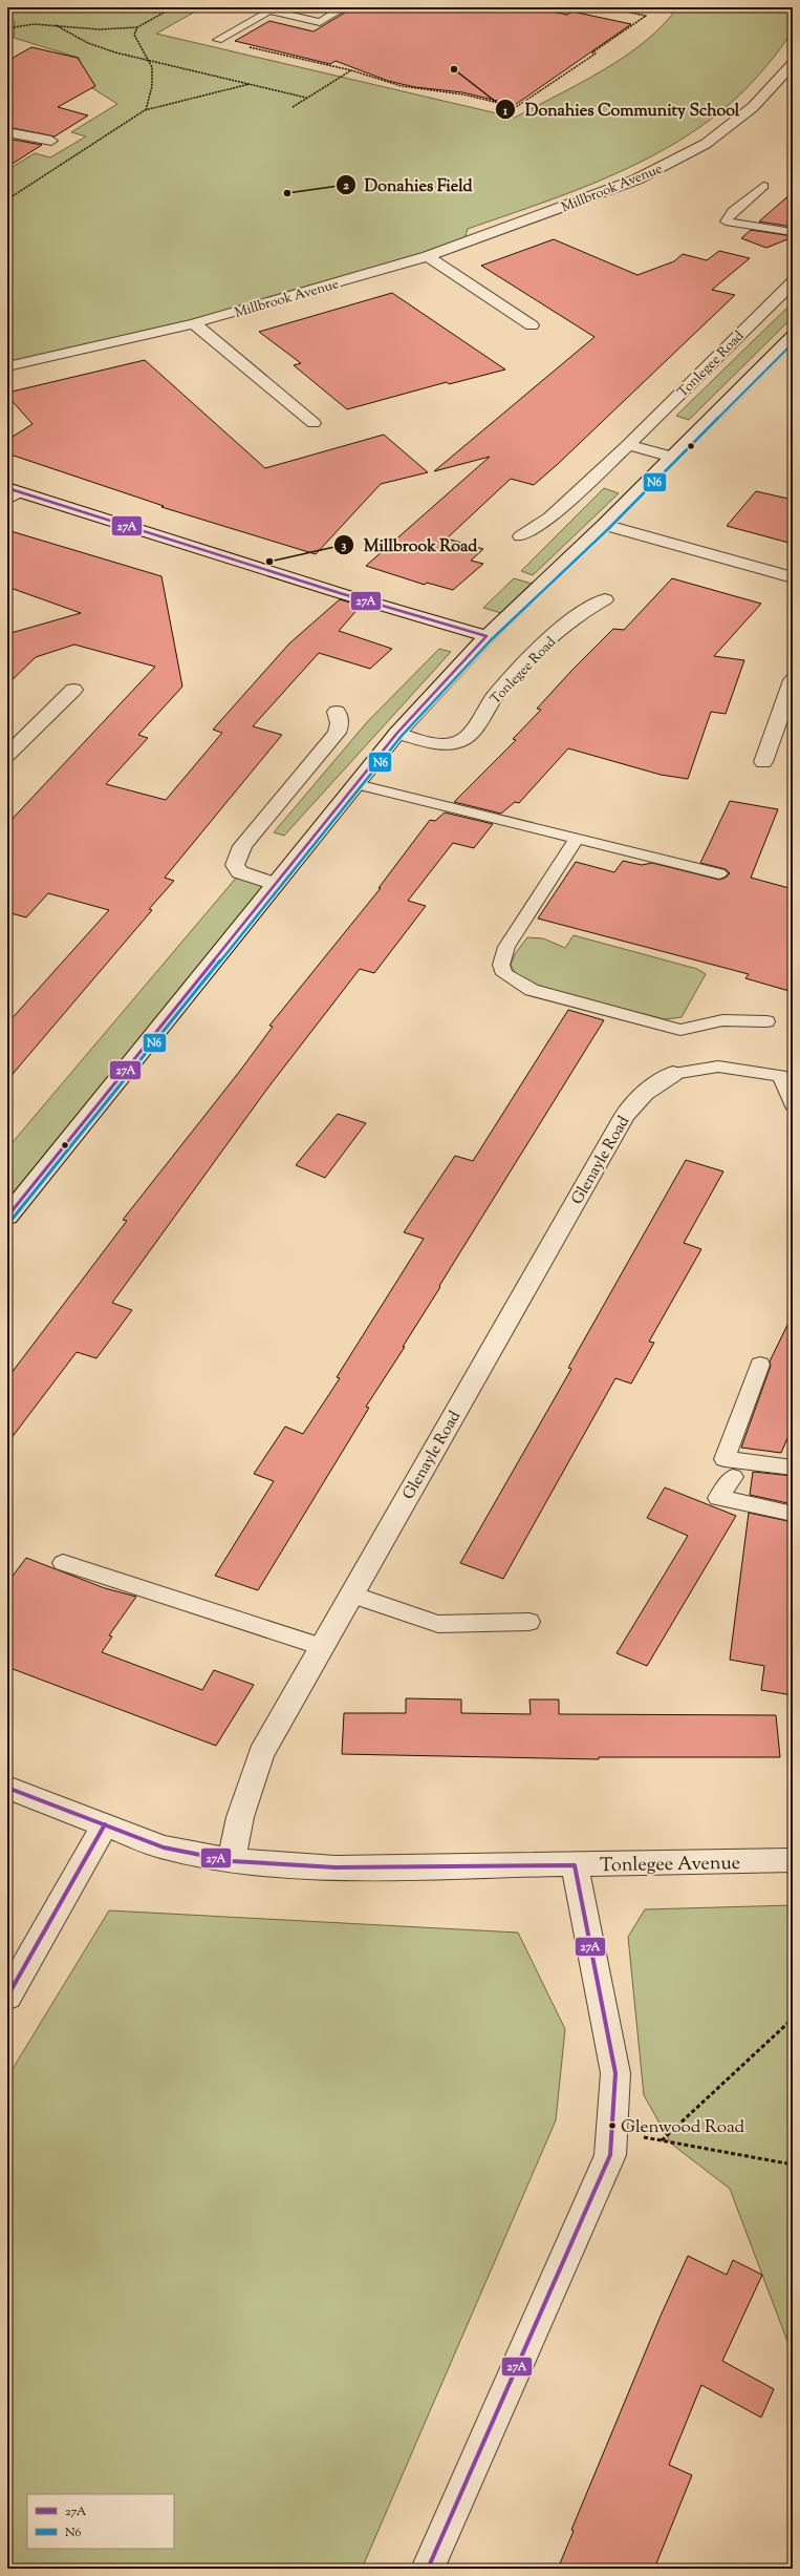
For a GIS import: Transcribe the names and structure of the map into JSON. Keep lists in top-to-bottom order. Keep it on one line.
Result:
{"streets":{"street":["Millbrook Avenue","Tonlegee Road","Glenayle Road","Tonlegee Avenue"]},"crossings":[["Glenayle Road","Tonlegee Avenue"]],"places":["Donahies Community School","Donahies Field","Millbrook Road","Glenwood Road"],"lines":["transit line N6","transit line 27A"],"legend":["27A","N6"]}
